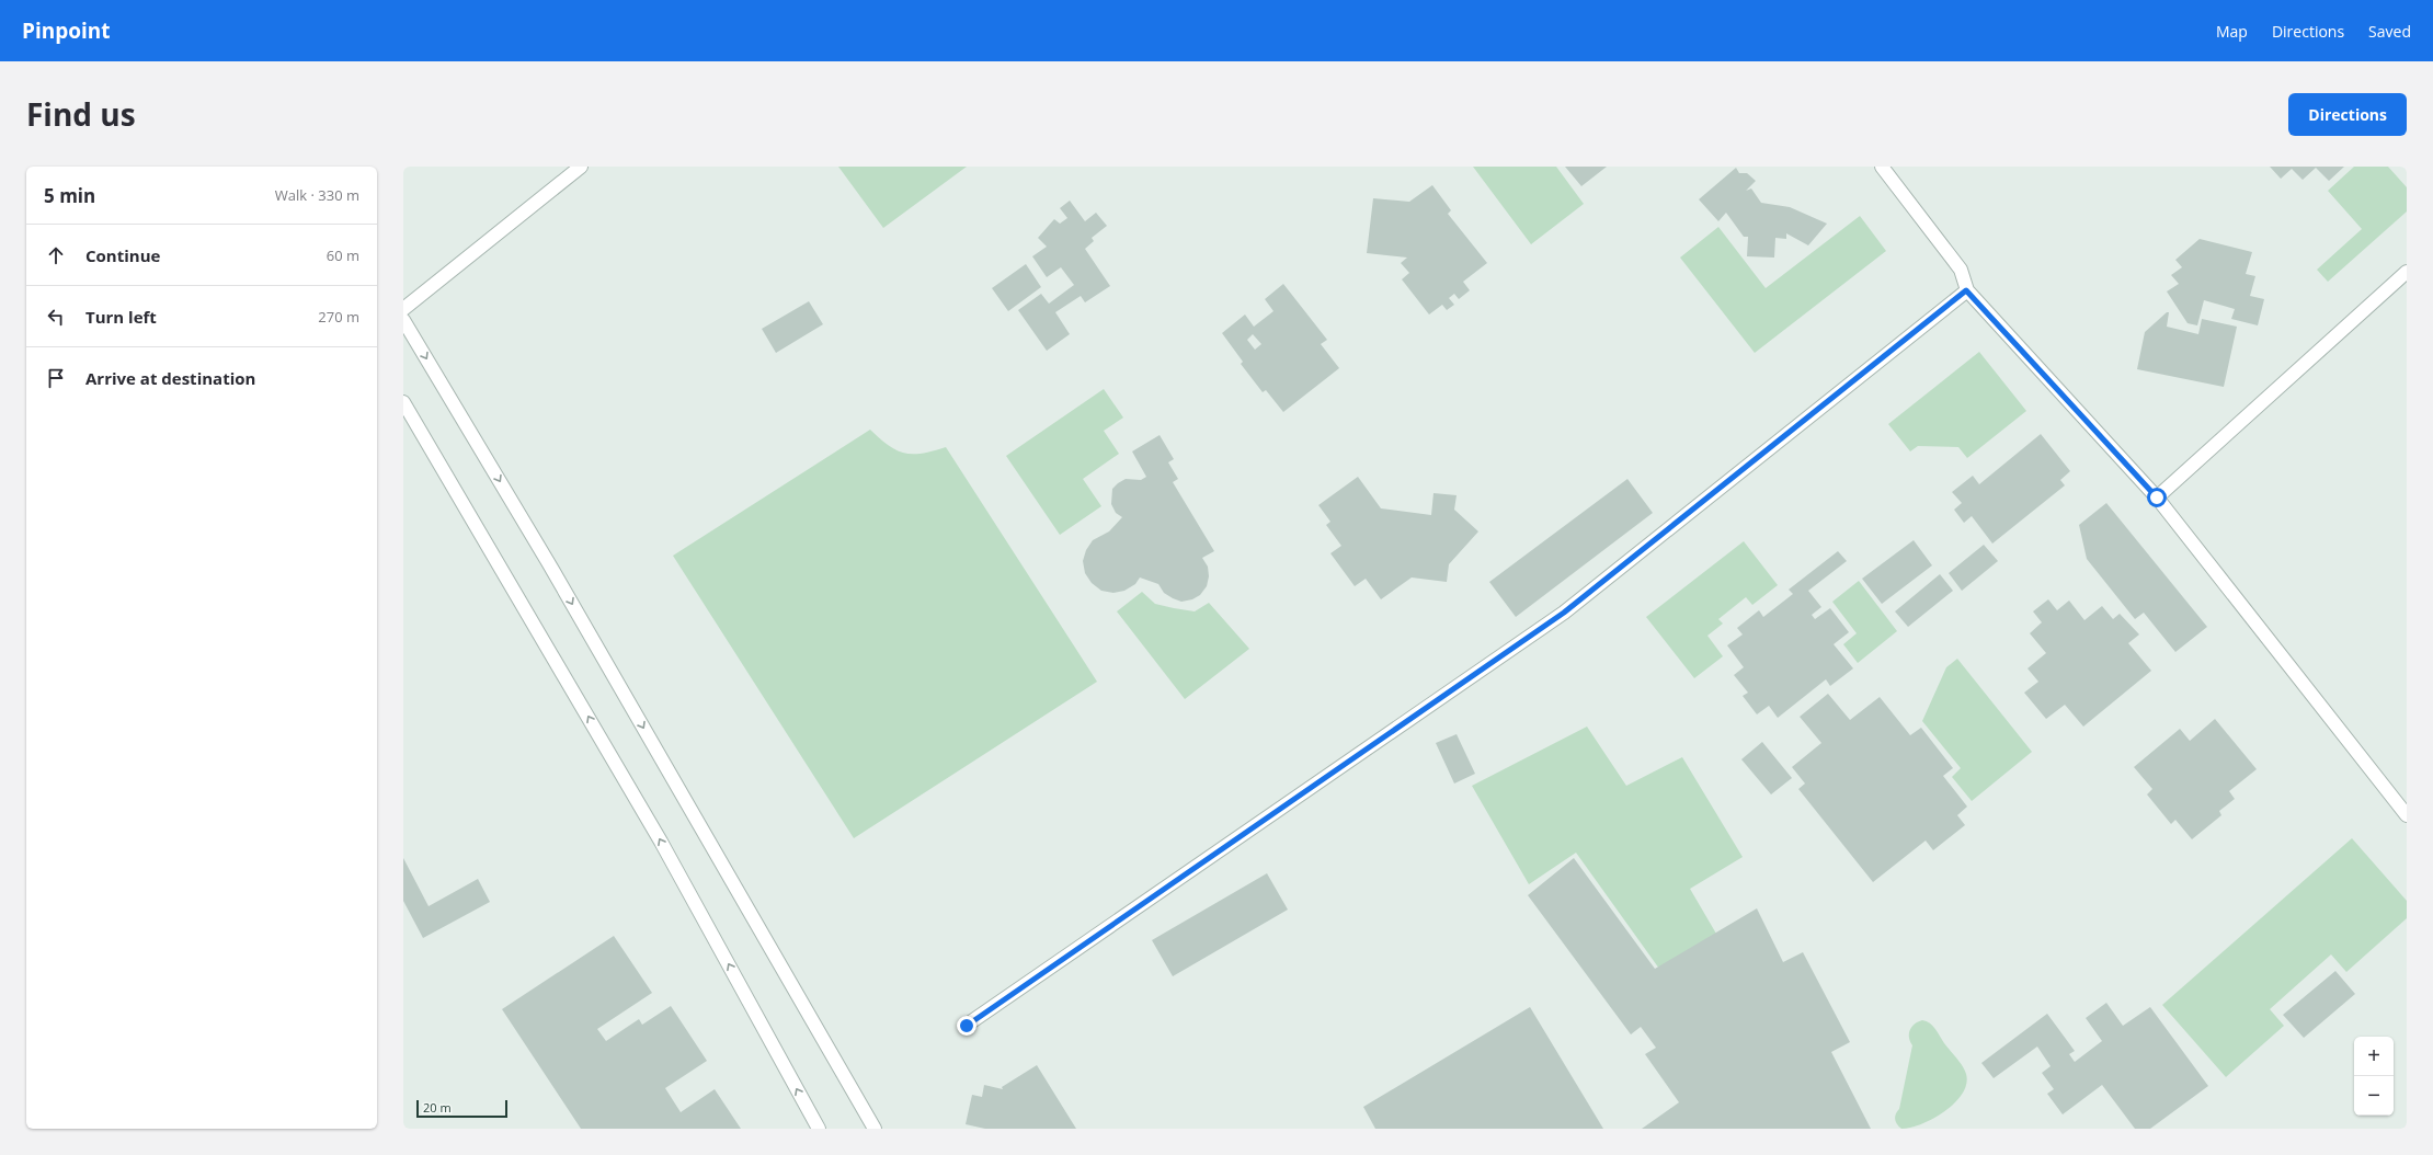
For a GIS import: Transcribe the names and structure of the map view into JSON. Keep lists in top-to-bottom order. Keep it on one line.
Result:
{"scale_bar":"20 m","page":{"header":"Pinpoint","nav":["Map","Directions","Saved"],"title":"Find us","buttons":"Directions","heading":["5 min","Walk · 330 m"],"list":[["Continue","60 m"],["Turn left","270 m"],"Arrive at destination"],"map_buttons":["+","−"],"scale":"20 m"}}
